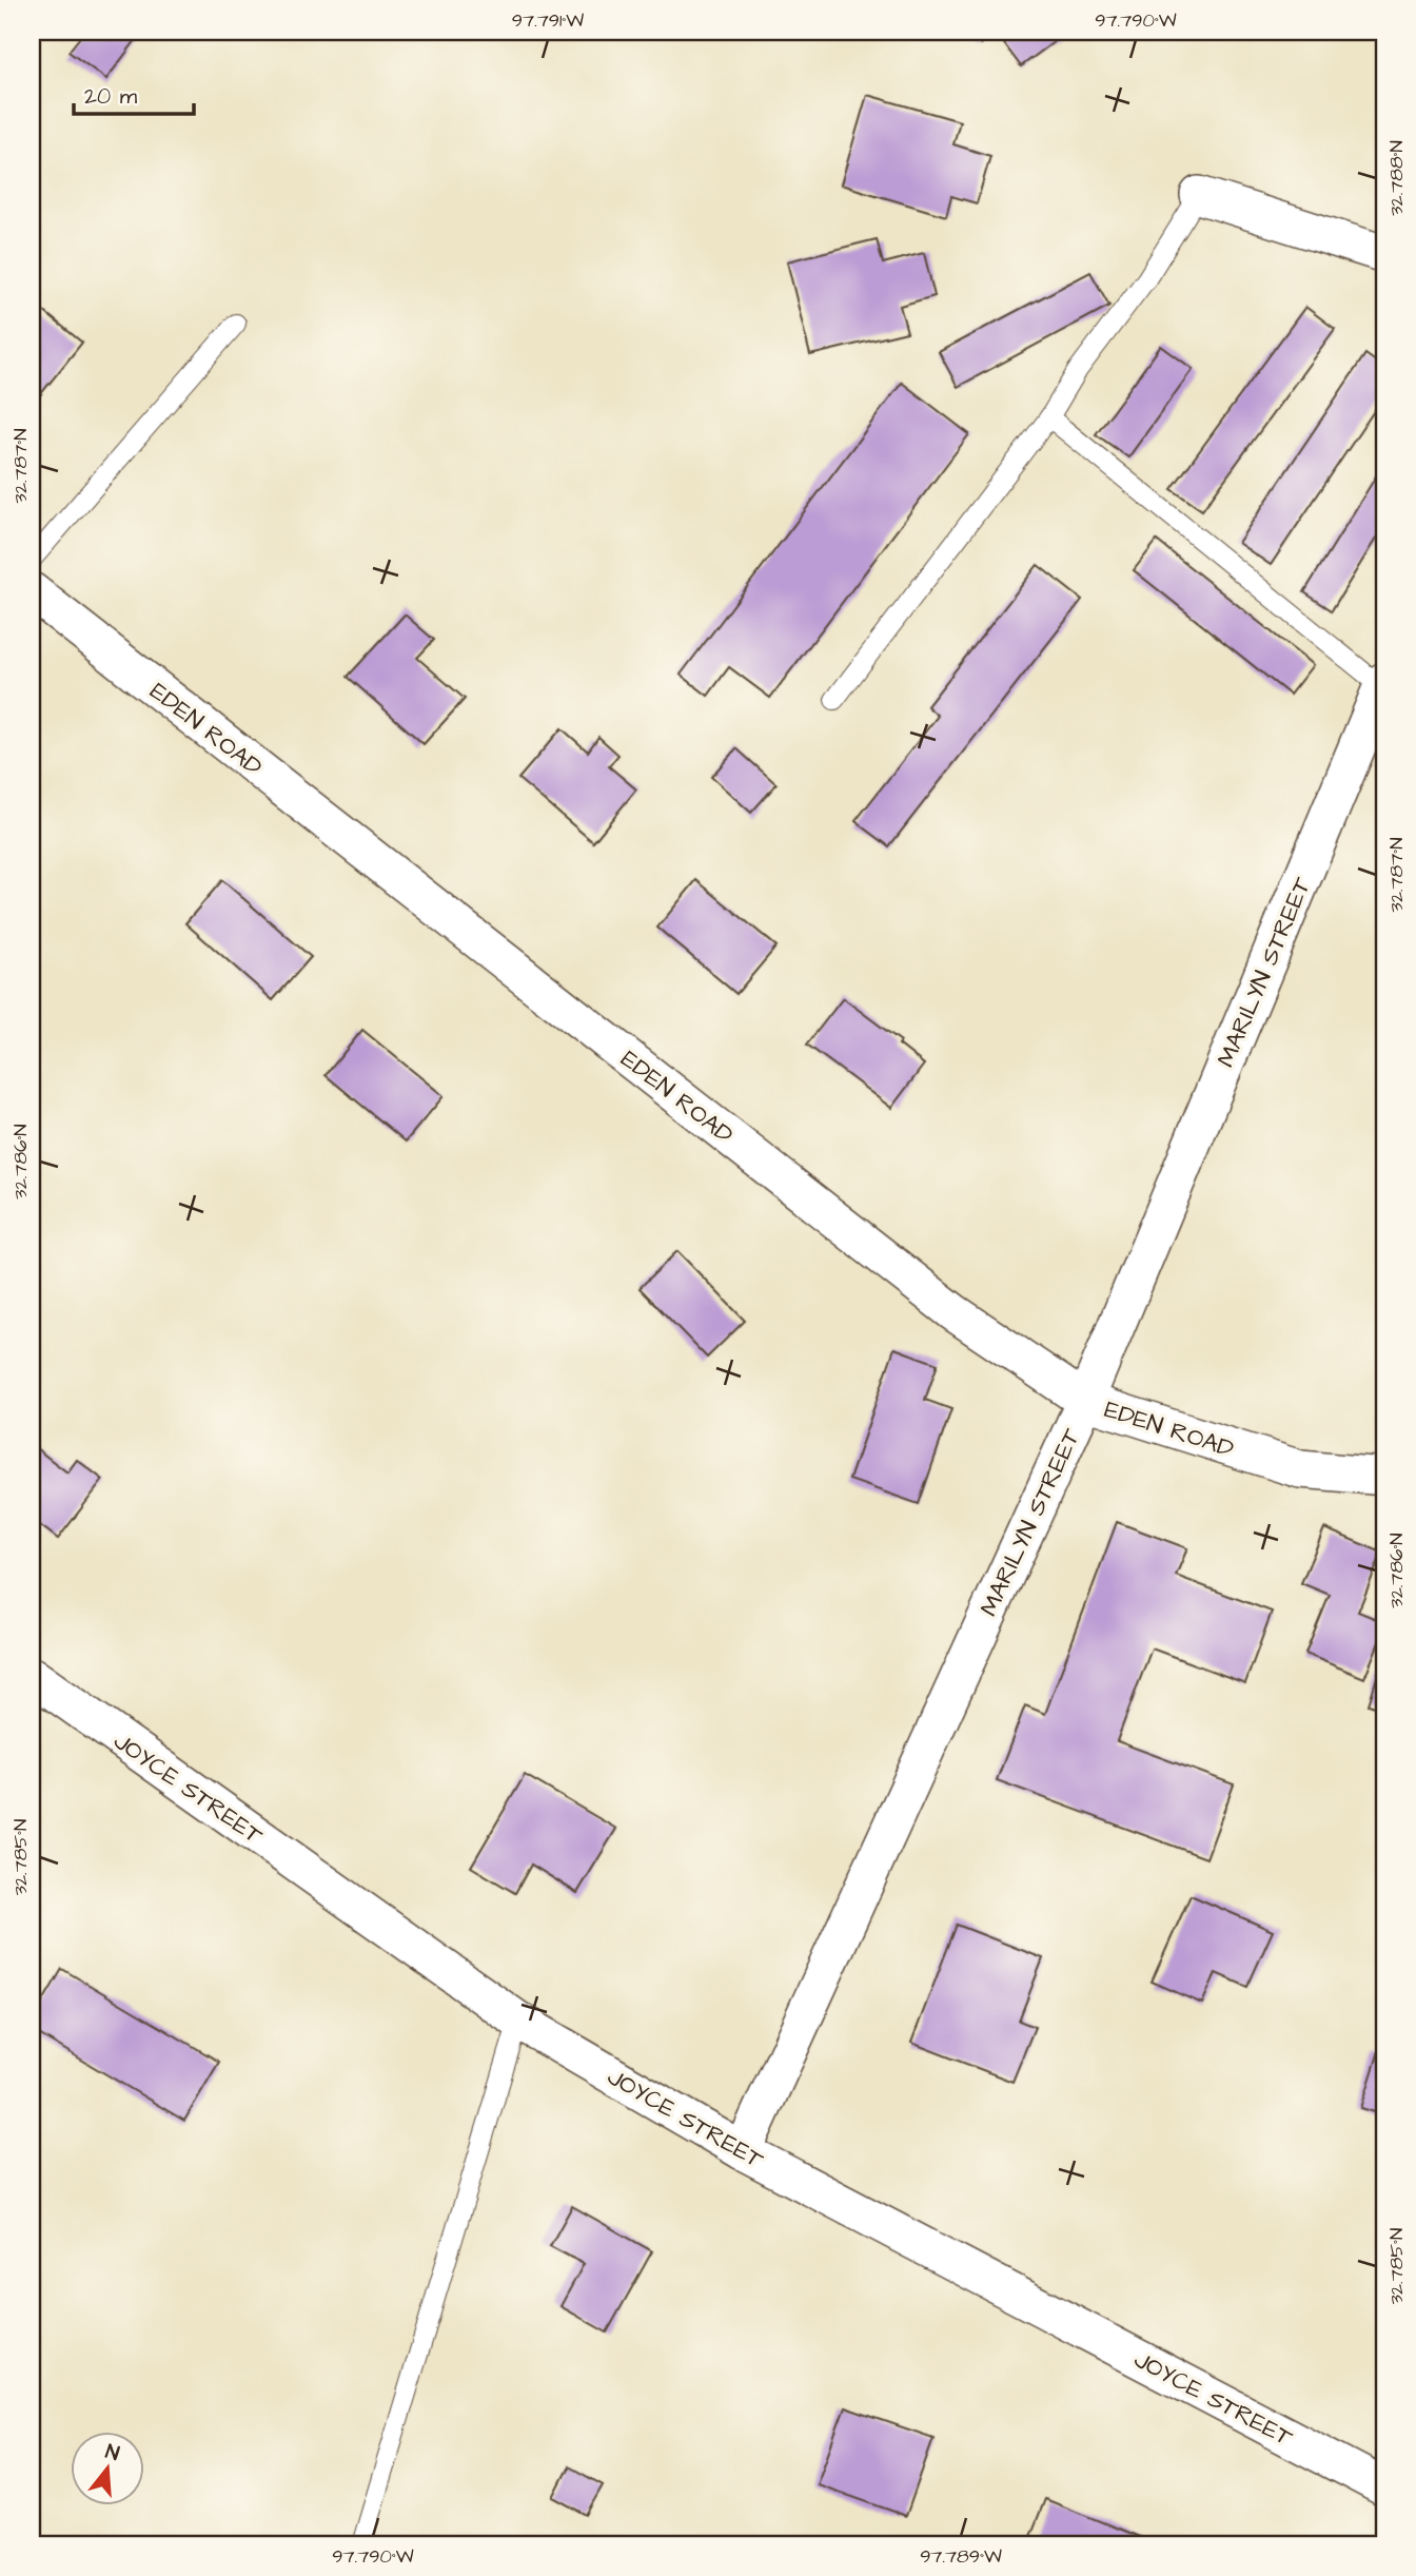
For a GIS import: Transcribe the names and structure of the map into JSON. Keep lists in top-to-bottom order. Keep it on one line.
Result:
{"streets":{"street":["EDEN ROAD","MARILYN STREET","JOYCE STREET"]},"crossings":[["EDEN ROAD","MARILYN STREET"],["MARILYN STREET","JOYCE STREET"]],"scale_bar":"20 m","north":"top","coordinates":["97.791°W","97.790°W","32.788°N","32.787°N","32.786°N","32.785°N","97.789°W"]}
